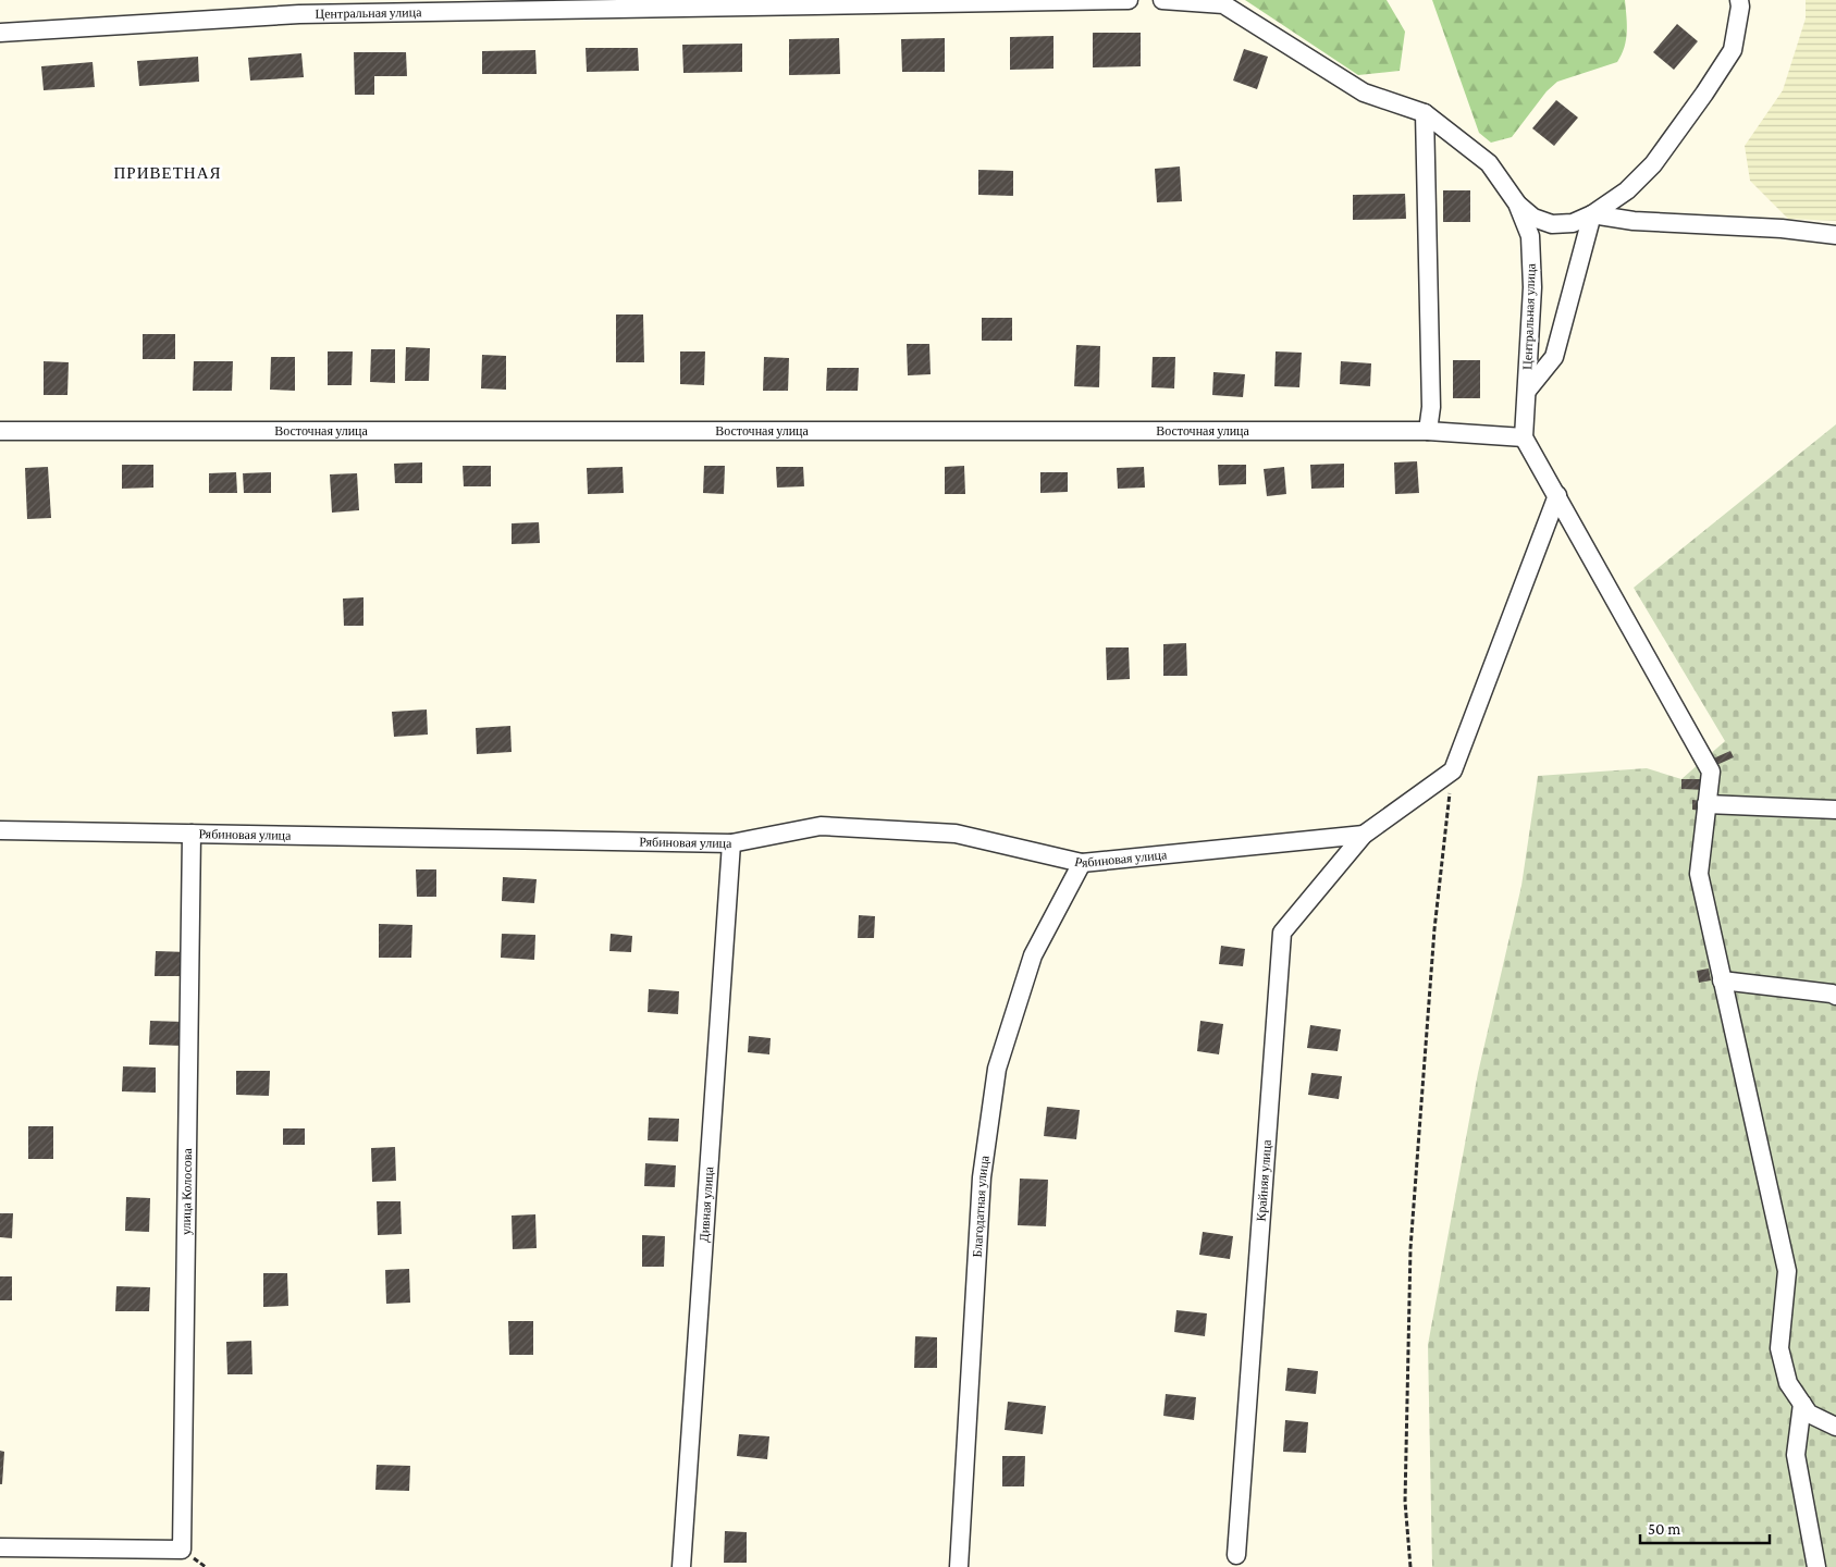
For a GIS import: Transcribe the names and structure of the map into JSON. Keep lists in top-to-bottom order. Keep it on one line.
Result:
{"streets":{"street":["Центральная улица","Восточная улица","Рябиновая улица","Крайняя улица","улица Колосова","Дивная улица","Благодатная улица"]},"crossings":[["Центральная улица","Восточная улица"],["Рябиновая улица","Крайняя улица"],["Рябиновая улица","улица Колосова"],["Рябиновая улица","Дивная улица"],["Рябиновая улица","Благодатная улица"]],"districts":["ПРИВЕТНАЯ"],"scale_bar":"50 m"}
